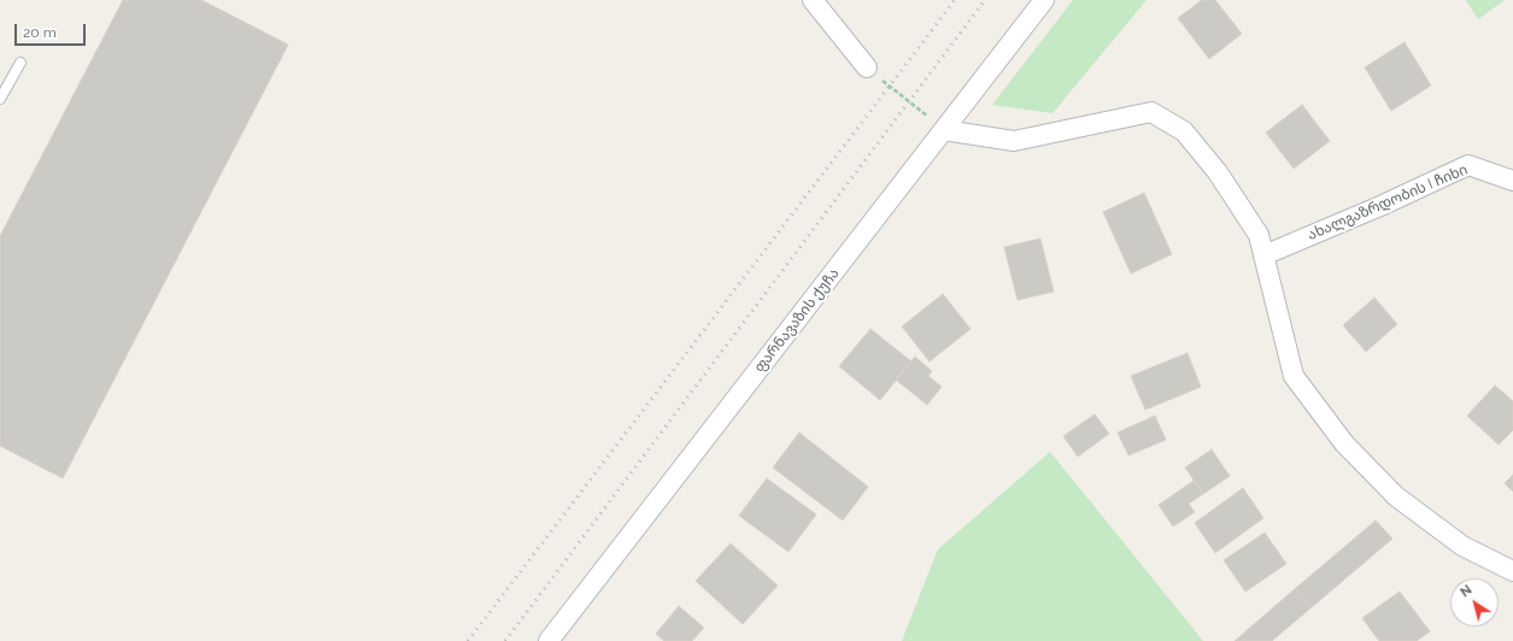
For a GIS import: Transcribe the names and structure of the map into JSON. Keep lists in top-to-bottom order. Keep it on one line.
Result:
{"streets":{"street":["ახალგაზრდობის I ჩიხი","ფარნავაზის ქუჩა"]},"scale_bar":"20 m","north":"top left"}
